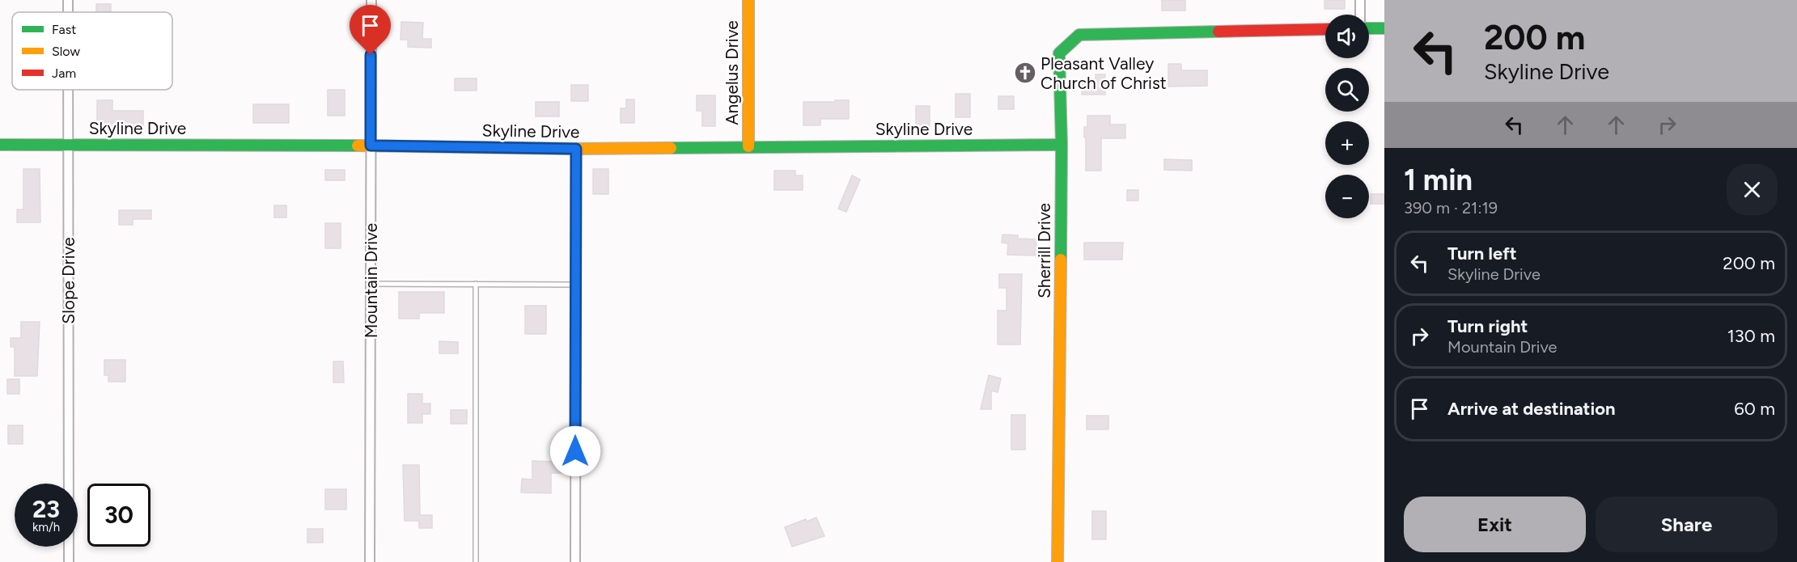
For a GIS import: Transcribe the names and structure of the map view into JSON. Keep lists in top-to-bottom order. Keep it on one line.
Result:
{"streets":{"street":["Angelus Drive","Skyline Drive","Sherrill Drive","Slope Drive","Mountain Drive"]},"crossings":[["Angelus Drive","Skyline Drive"],["Skyline Drive","Sherrill Drive"],["Skyline Drive","Slope Drive"],["Skyline Drive","Mountain Drive"]],"places":{"church":["Pleasant Valley Church of Christ"]},"legend":["Fast","Slow","Jam"],"page":{"turn":["200 m","Skyline Drive"],"map_buttons":["+","−"],"heading":["1 min","390 m · 21:19"],"list":[{"name":"Turn left","note":"Skyline Drive","value":"200 m"},{"name":"Turn right","note":"Mountain Drive","value":"130 m"},{"name":"Arrive at destination","value":"60 m"}],"speed":"23 km/h","limit":"30","buttons":["Exit","Share"]}}
